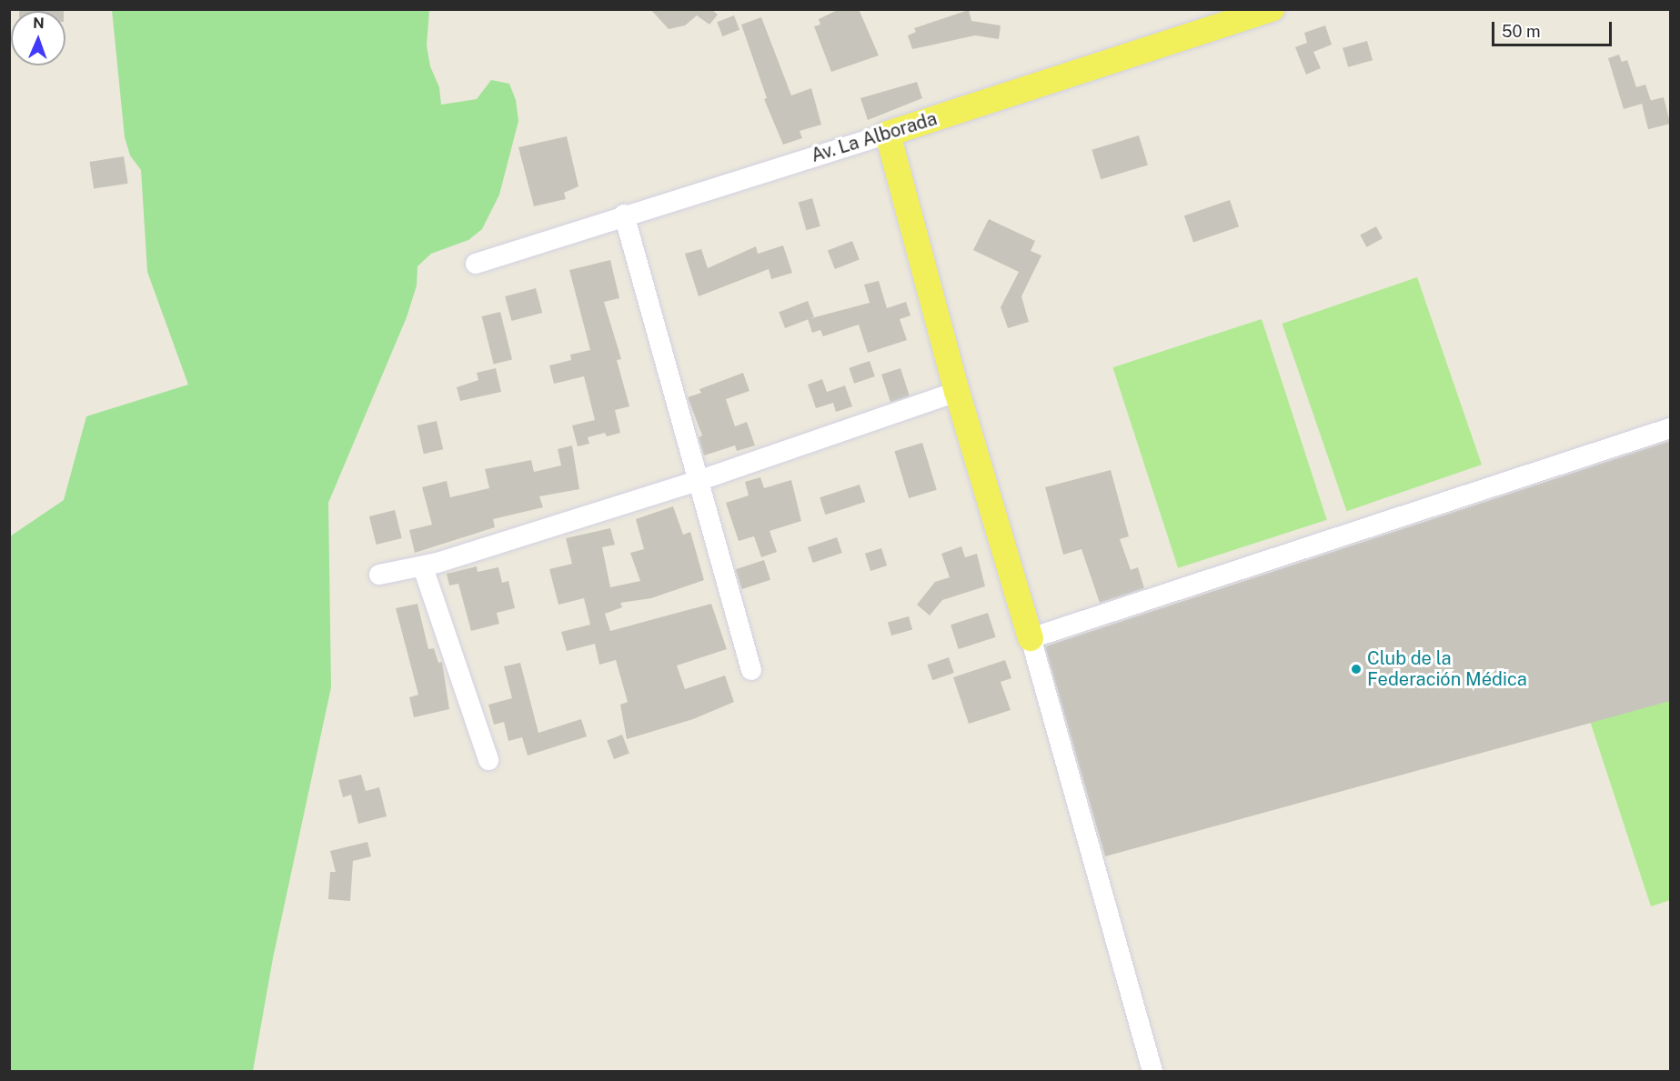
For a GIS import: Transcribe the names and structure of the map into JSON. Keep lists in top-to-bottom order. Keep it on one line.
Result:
{"streets":{"main road":["Av. La Alborada"]},"places":["Club de la Federación Médica"],"scale_bar":"50 m","north":"top"}
